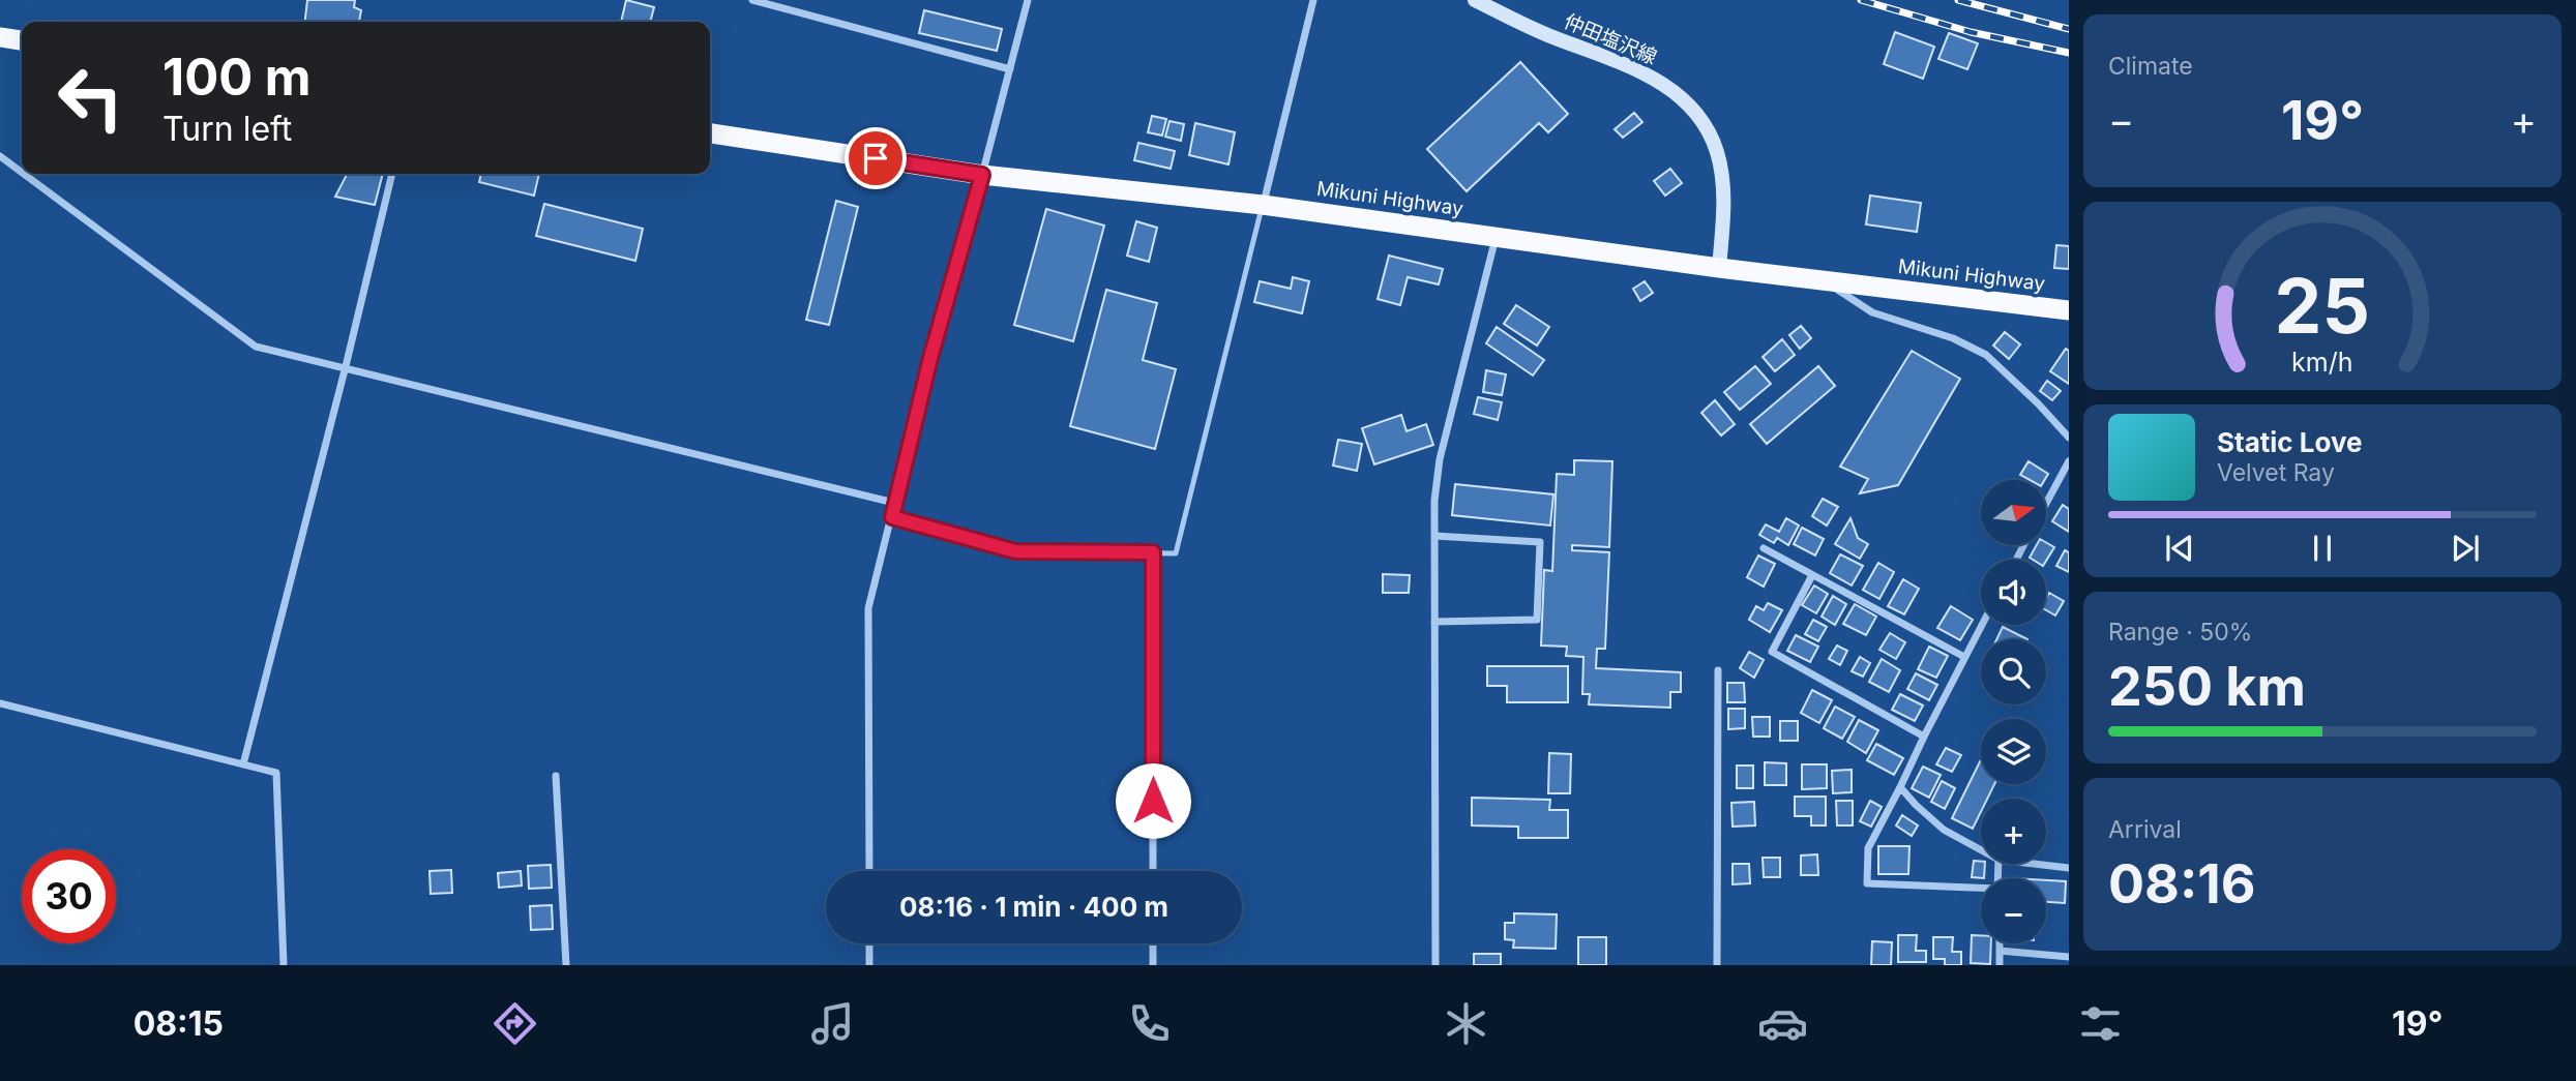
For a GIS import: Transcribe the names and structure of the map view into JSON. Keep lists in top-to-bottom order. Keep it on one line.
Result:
{"streets":{"highway":["Mikuni Highway"],"main road":["仲田塩沢線"]},"crossings":[["仲田塩沢線","Mikuni Highway"]],"north":"right","page":{"tile":["Climate",["Range · 50%","250 km"],["Arrival","08:16"]],"turn":["100 m","Turn left"],"heat":["−","19°","+"],"song":["Static Love","Velvet Ray"],"map_buttons":["+","−"],"limit":"30","trip":"08:16 · 1 min · 400 m","tabs":["08:15","19°"],"gauge":["25","km/h"]}}
